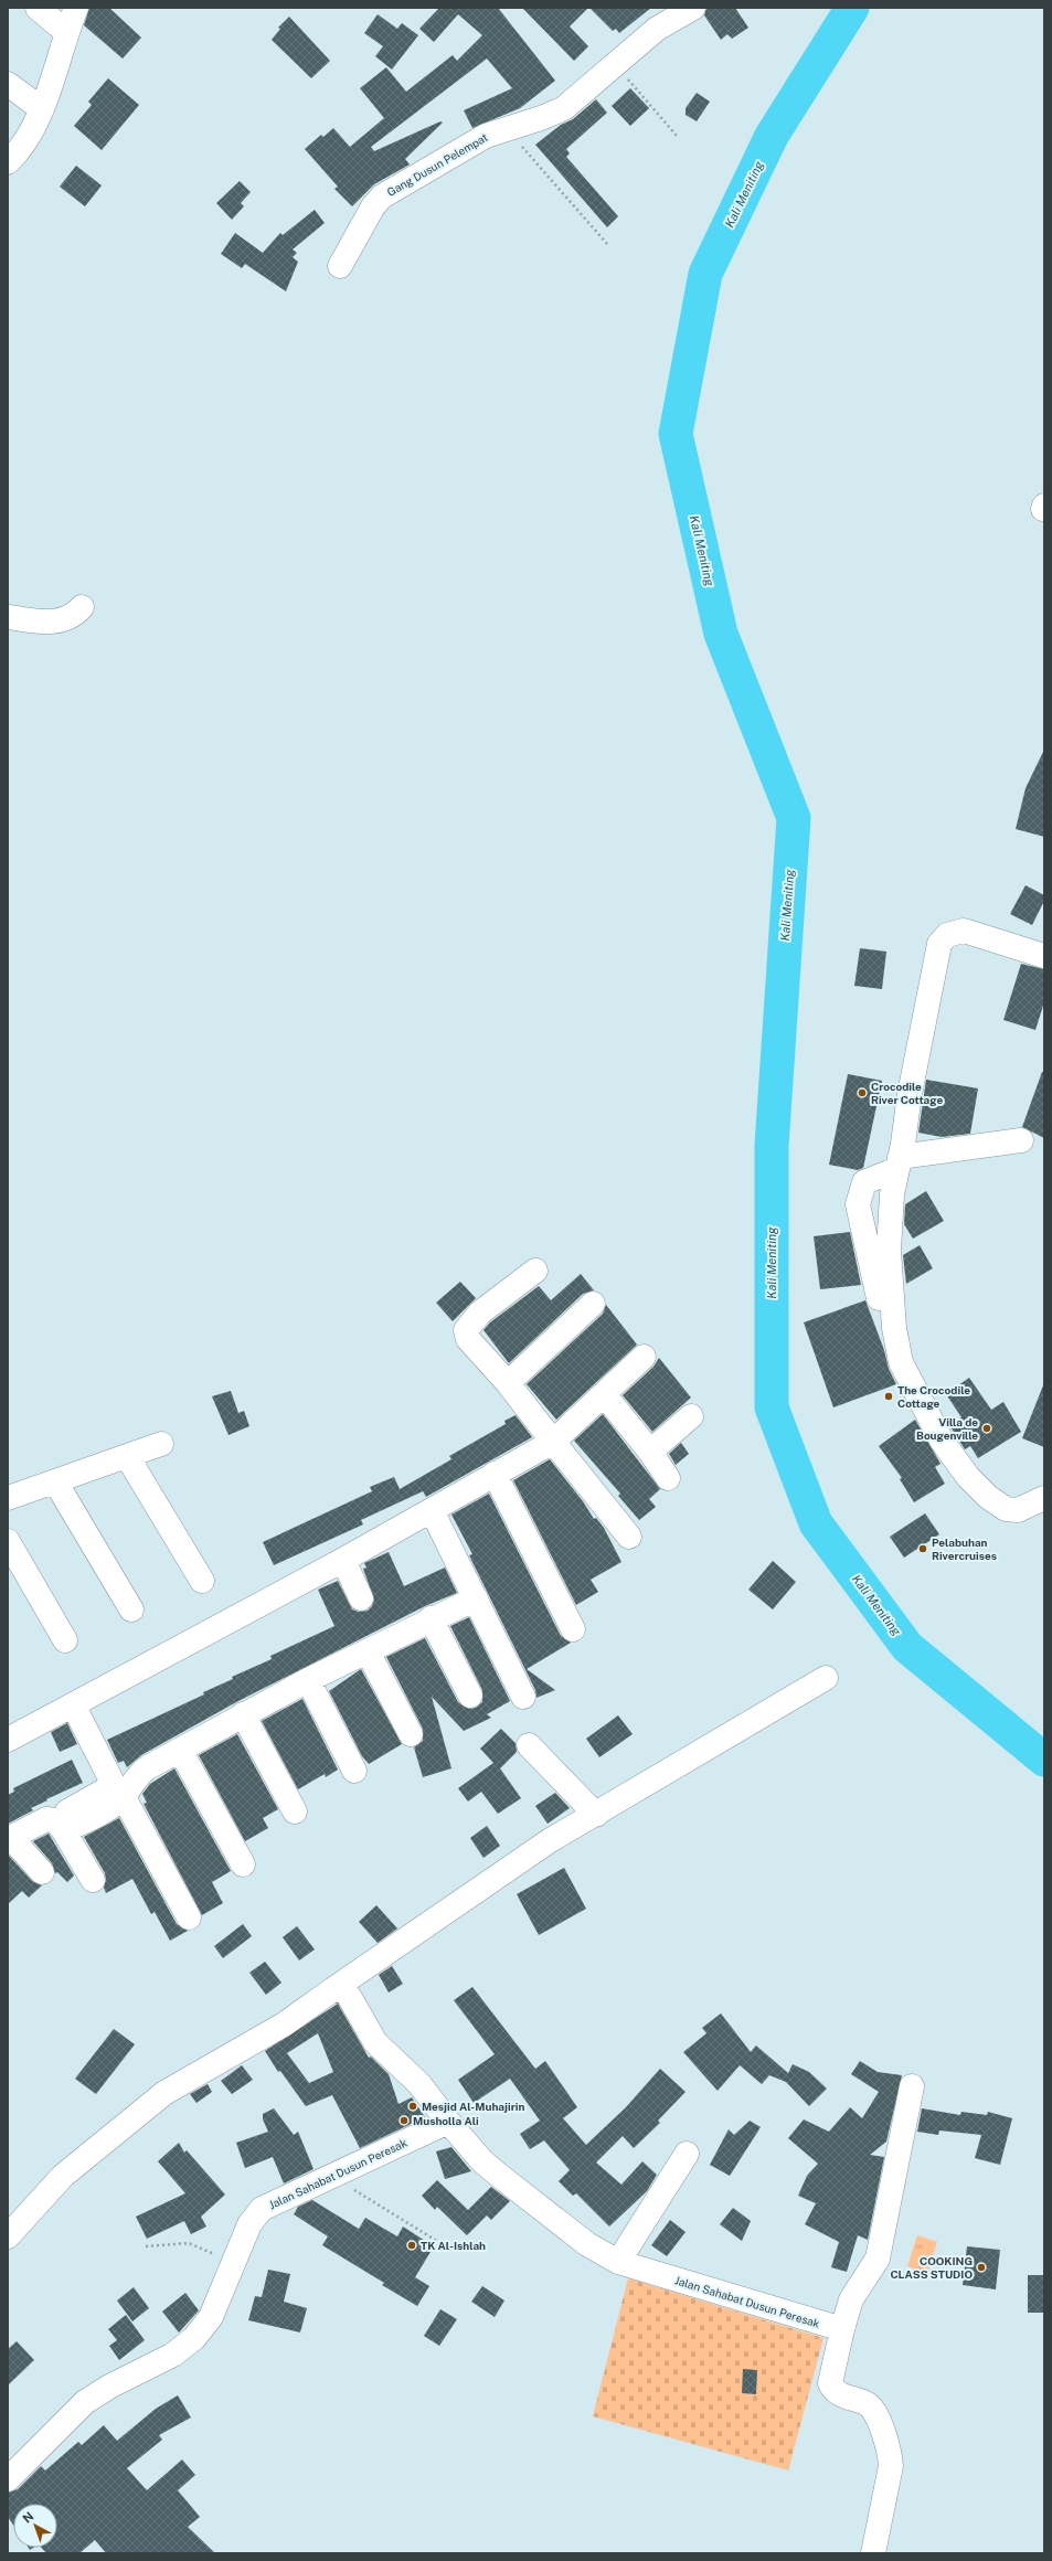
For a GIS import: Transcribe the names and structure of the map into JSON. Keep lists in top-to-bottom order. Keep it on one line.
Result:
{"streets":{"street":["Gang Dusun Pelempat","Jalan Sahabat Dusun Peresak"]},"water":["Kali Meniting"],"places":["Crocodile River Cottage","The Crocodile Cottage","Villa de Bougenville","Pelabuhan Rivercruises","Mesjid Al-Muhajirin","Musholla Ali","TK Al-Ishlah","COOKING CLASS STUDIO"],"north":"top left"}
